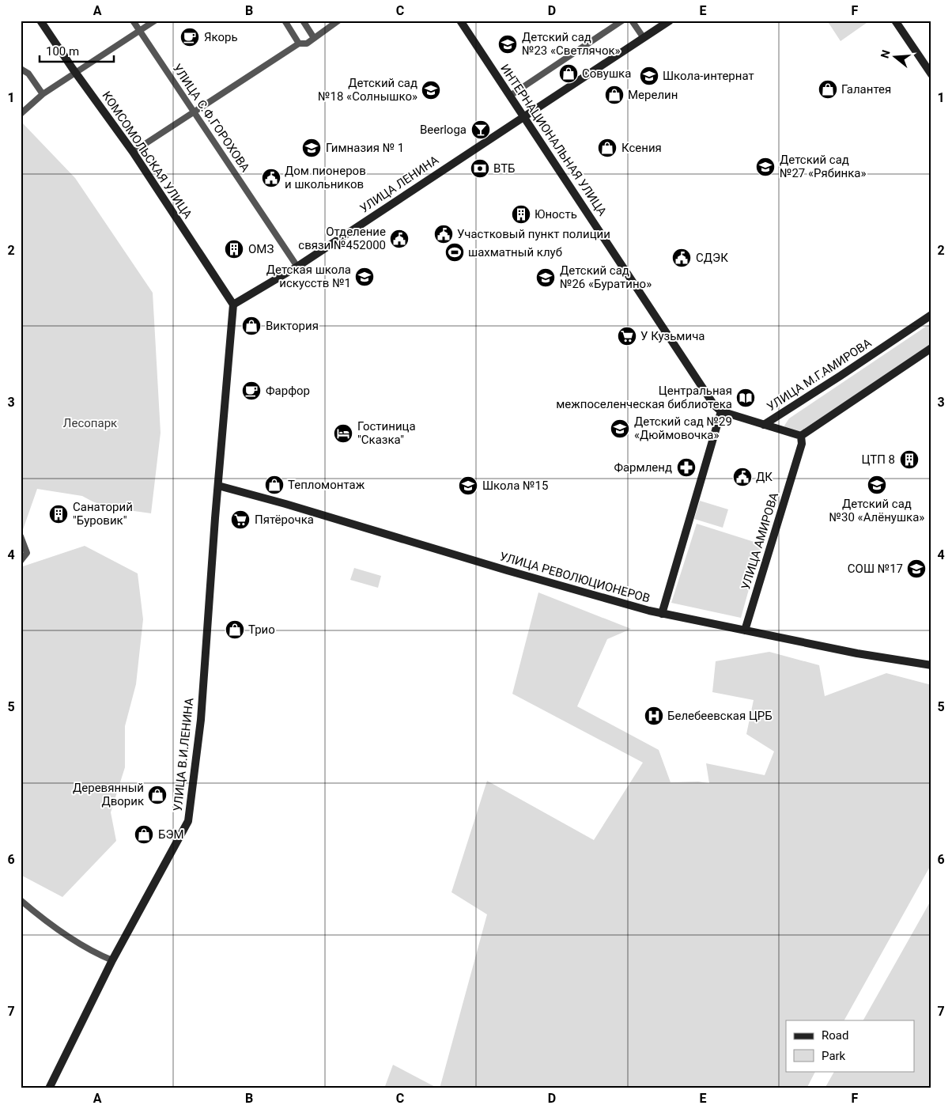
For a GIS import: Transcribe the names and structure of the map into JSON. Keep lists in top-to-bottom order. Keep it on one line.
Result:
{"streets":{"main road":["ИНТЕРНАЦИОНАЛЬНАЯ УЛИЦА","КОМСОМОЛЬСКАЯ УЛИЦА","УЛИЦА ЛЕНИНА","УЛИЦА М.Г.АМИРОВА","УЛИЦА АМИРОВА","УЛИЦА РЕВОЛЮЦИОНЕРОВ","УЛИЦА В.И.ЛЕНИНА"],"street":["УЛИЦА С.Ф.ГОРОХОВА"]},"crossings":[["УЛИЦА С.Ф.ГОРОХОВА","УЛИЦА ЛЕНИНА"],["ИНТЕРНАЦИОНАЛЬНАЯ УЛИЦА","УЛИЦА ЛЕНИНА"],["КОМСОМОЛЬСКАЯ УЛИЦА","УЛИЦА ЛЕНИНА"],["УЛИЦА М.Г.АМИРОВА","УЛИЦА АМИРОВА"],["УЛИЦА АМИРОВА","УЛИЦА РЕВОЛЮЦИОНЕРОВ"],["УЛИЦА РЕВОЛЮЦИОНЕРОВ","УЛИЦА В.И.ЛЕНИНА"]],"parks":["Лесопарк"],"places":{"cafe":["Якорь","Фарфор"],"school or university":["Детский сад №23 «Светлячок»","Школа-интернат","Детский сад №18 «Солнышко»","Гимназия № 1","Детский сад №27 «Рябинка»","Детская школа искусств №1","Детский сад №26 «Буратино»","Детский сад №29 «Дюймовочка»","Детский сад №30 «Алёнушка»","Школа №15","СОШ №17"],"shop":["Совушка","Галантея","Мерелин","Ксения","Виктория","Тепломонтаж","Трио","Деревянный Дворик","БЭМ"],"bar":["Beerloga"],"bank":["ВТБ"],"public building":["Дом пионеров и школьников","Участковый пункт полиции","Отделение связи №452000","СДЭК","ДК"],"building":["Юность","ОМЗ","ЦТП 8","Санаторий \"Буровик\""],"sports":["шахматный клуб"],"supermarket":["У Кузьмича","Пятёрочка"],"library":["Центральная межпоселенческая библиотека"],"hotel":["Гостиница \"Сказка\""],"pharmacy":["Фармленд"],"hospital":["Белебеевская ЦРБ"]},"legend":["Road","Park"],"scale_bar":"100 m","north":"left","grid":{"columns":["A","B","C","D","E","F"],"rows":["1","2","3","4","5","6","7"]}}
